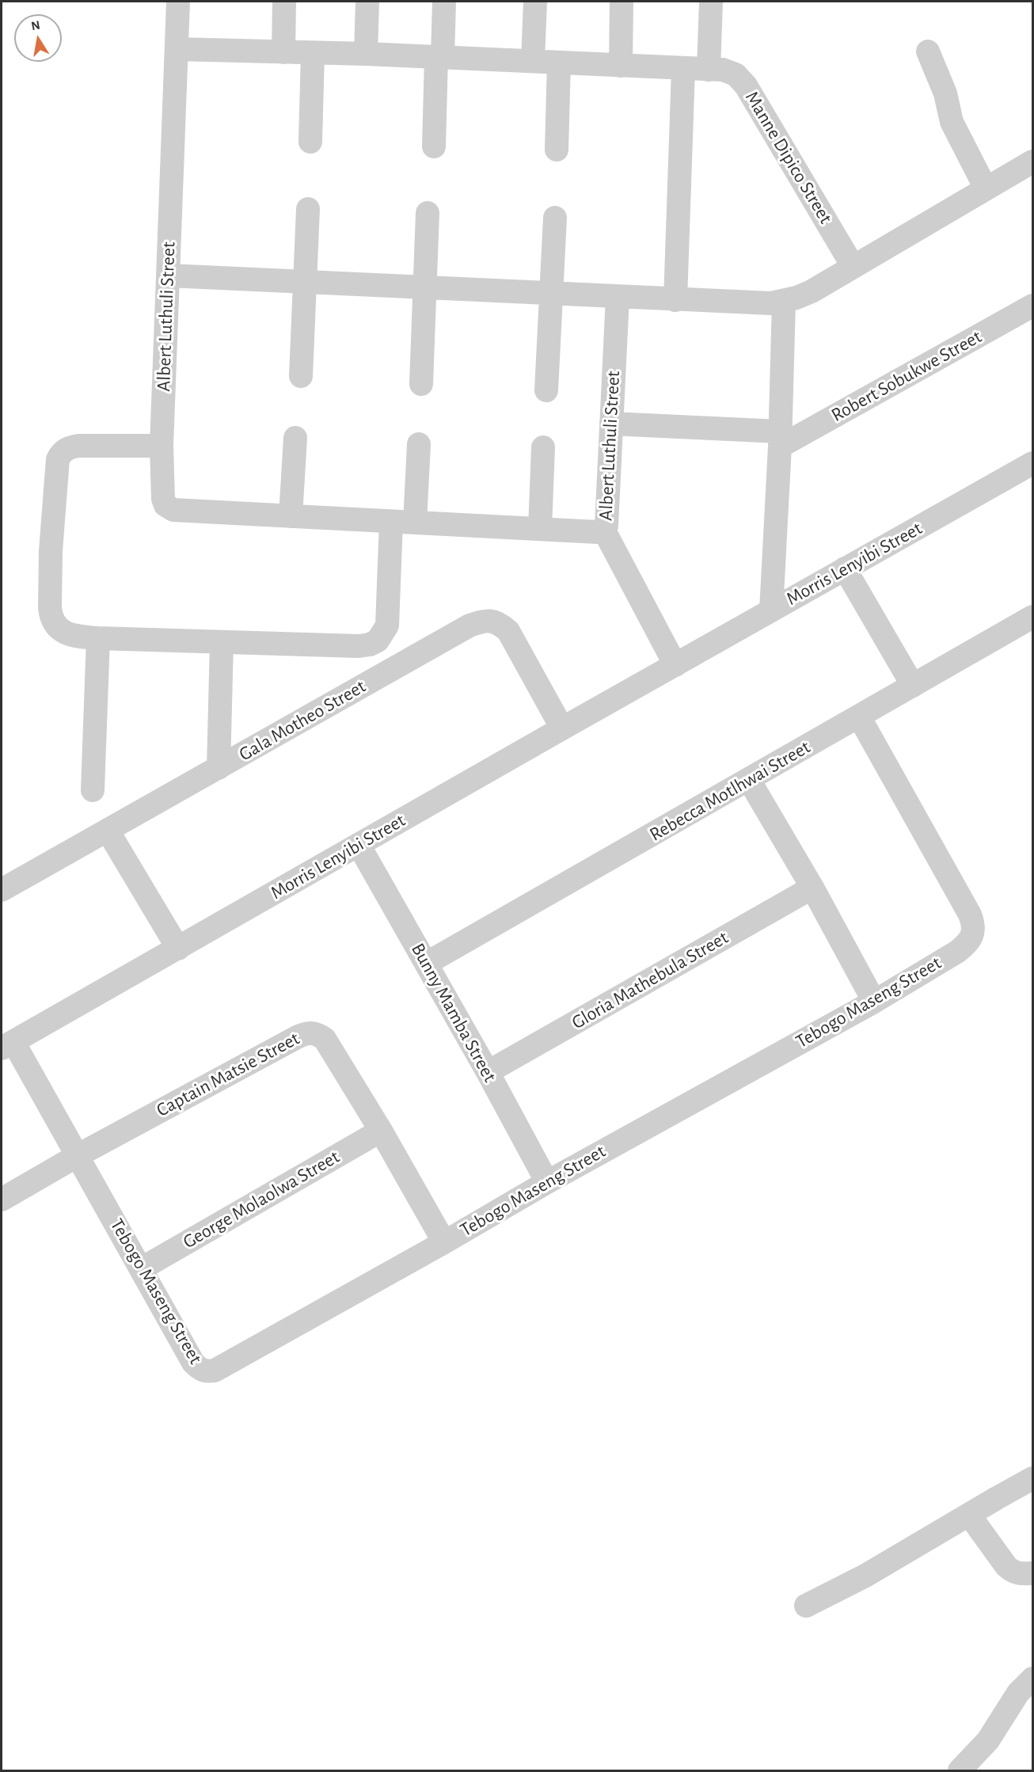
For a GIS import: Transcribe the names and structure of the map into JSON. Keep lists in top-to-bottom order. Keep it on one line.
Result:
{"streets":{"street":["Manne Dipico Street","Albert Luthuli Street","Robert Sobukwe Street","Morris Lenyibi Street","Gala Motheo Street","Rebecca Motlhwai Street","Gloria Mathebula Street","Tebogo Maseng Street","Bunny Mamba Street","Captain Matsie Street","George Molaolwa Street"]},"crossings":[["Manne Dipico Street","Albert Luthuli Street"],["Morris Lenyibi Street","Gala Motheo Street"],["Morris Lenyibi Street","Tebogo Maseng Street"],["Morris Lenyibi Street","Bunny Mamba Street"],["Rebecca Motlhwai Street","Tebogo Maseng Street"],["Rebecca Motlhwai Street","Bunny Mamba Street"],["Gloria Mathebula Street","Bunny Mamba Street"],["Tebogo Maseng Street","Bunny Mamba Street"],["Tebogo Maseng Street","Captain Matsie Street"],["Tebogo Maseng Street","George Molaolwa Street"],["Captain Matsie Street","George Molaolwa Street"]],"north":"top"}
